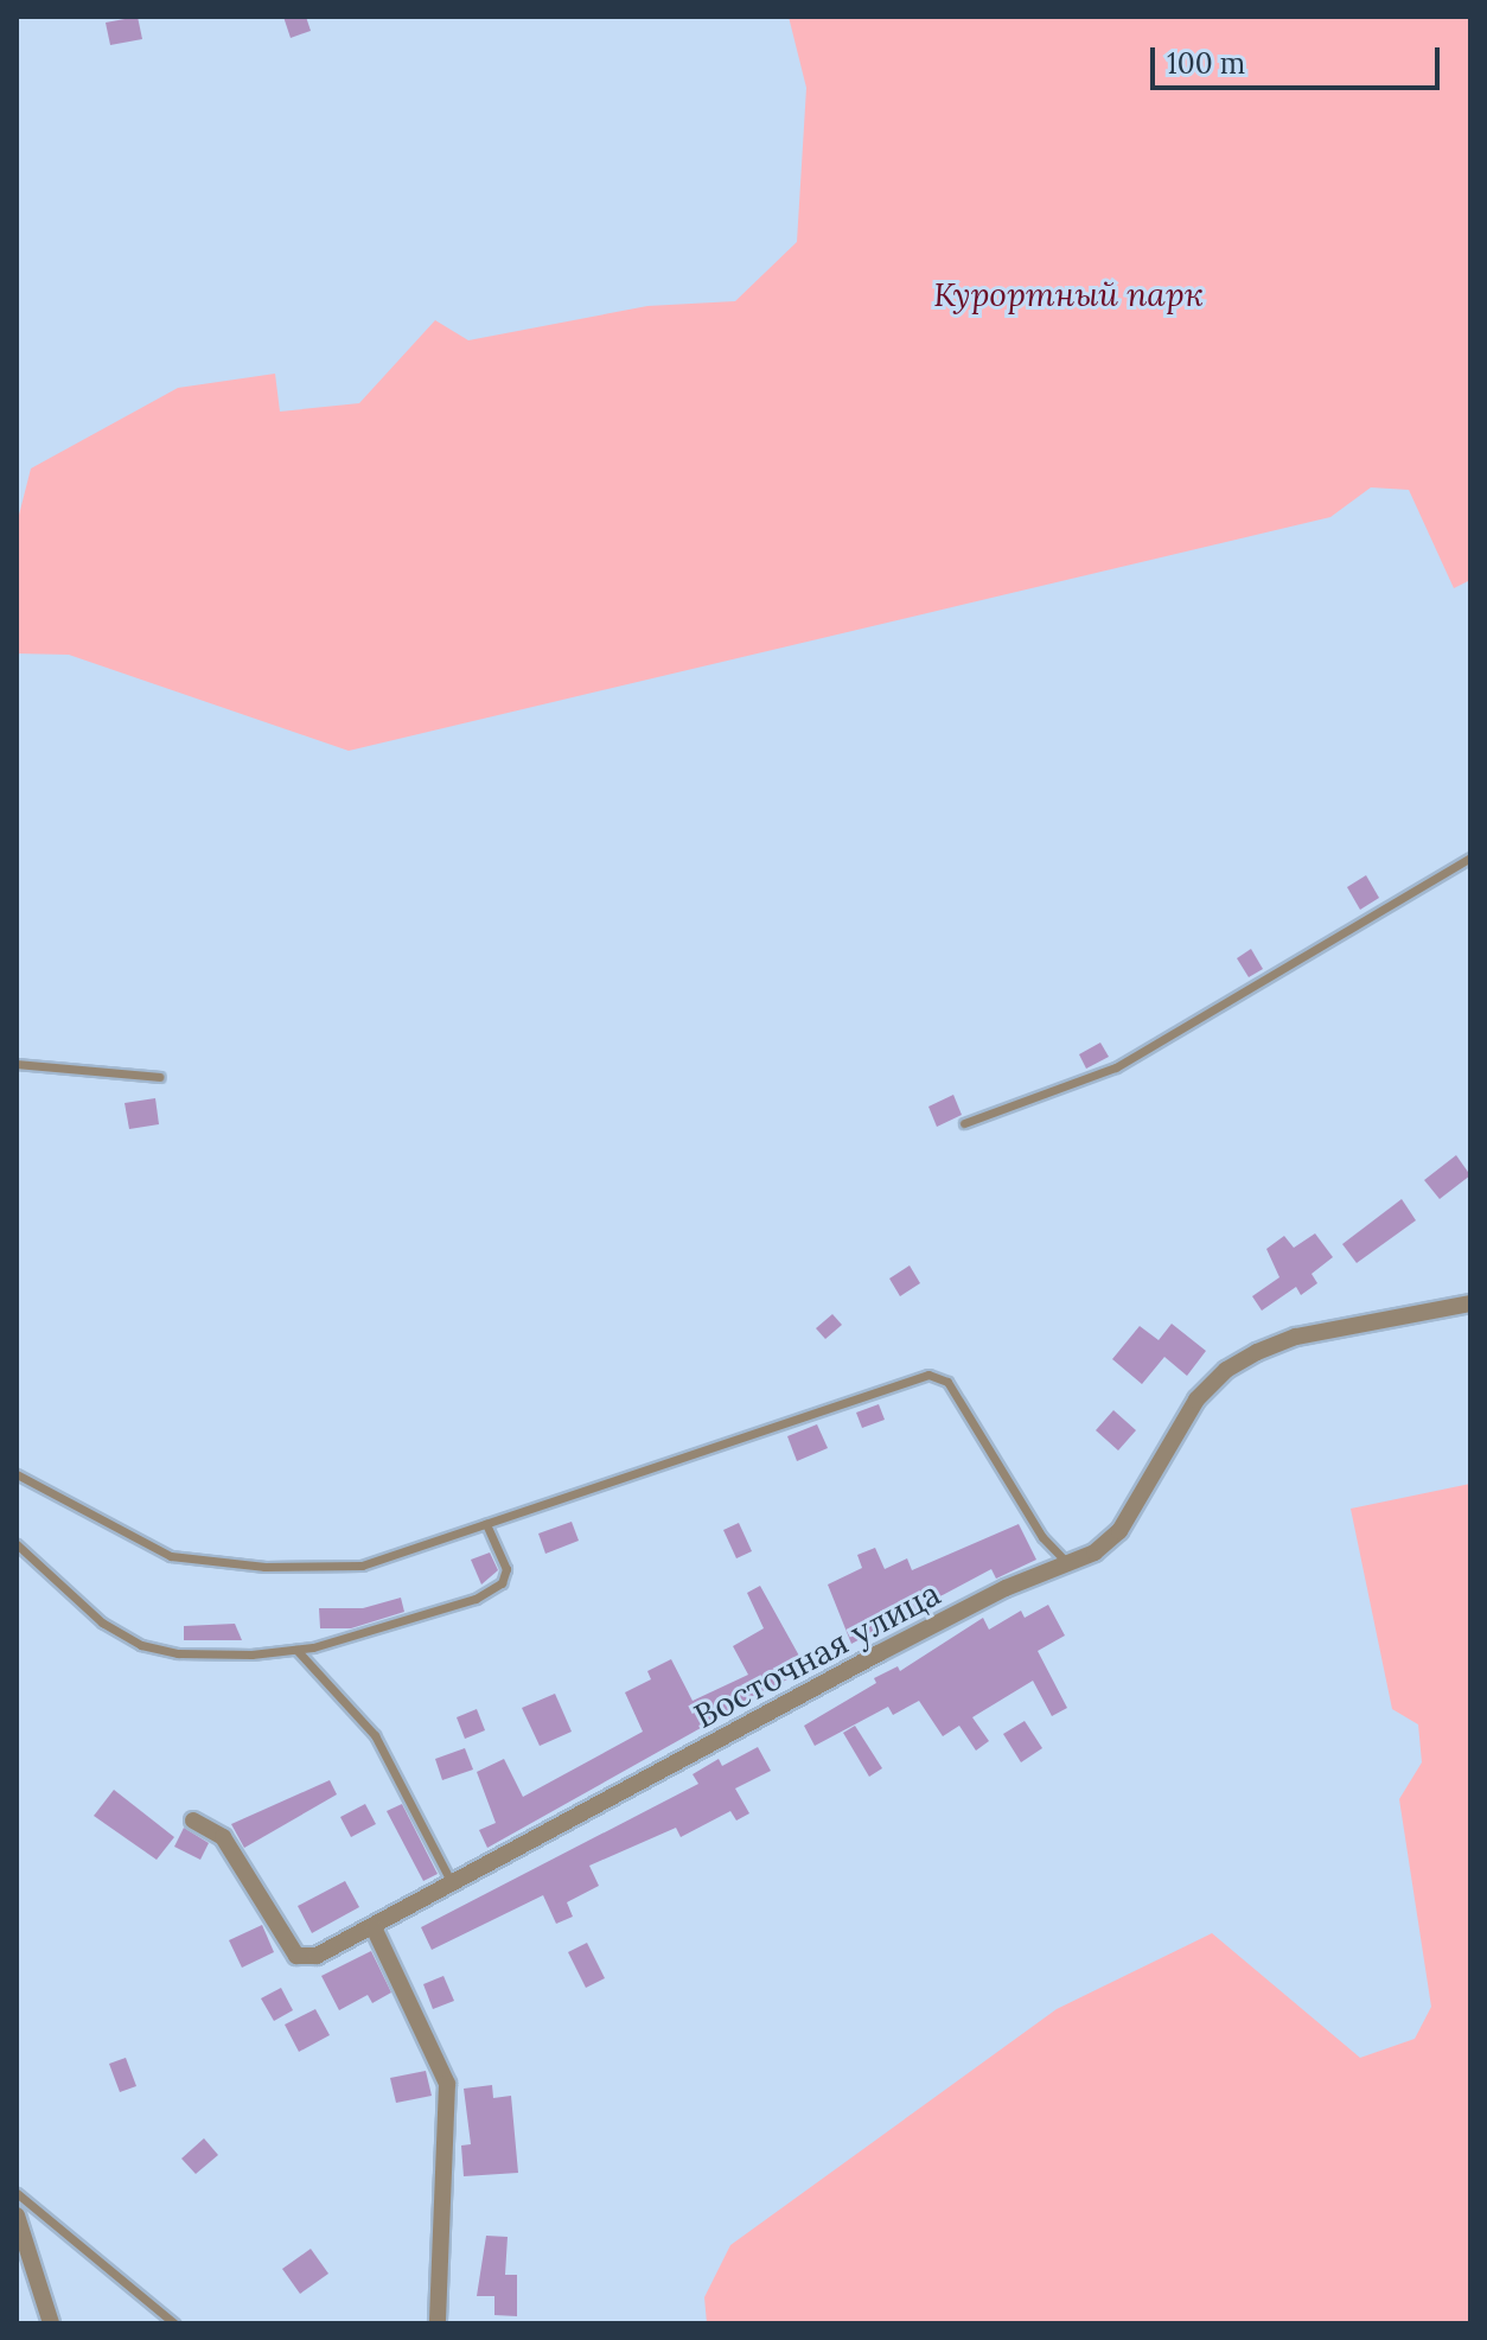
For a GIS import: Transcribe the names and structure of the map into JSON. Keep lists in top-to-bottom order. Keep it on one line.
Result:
{"streets":{"street":["Восточная улица"]},"parks":["Курортный парк"],"scale_bar":"100 m"}
